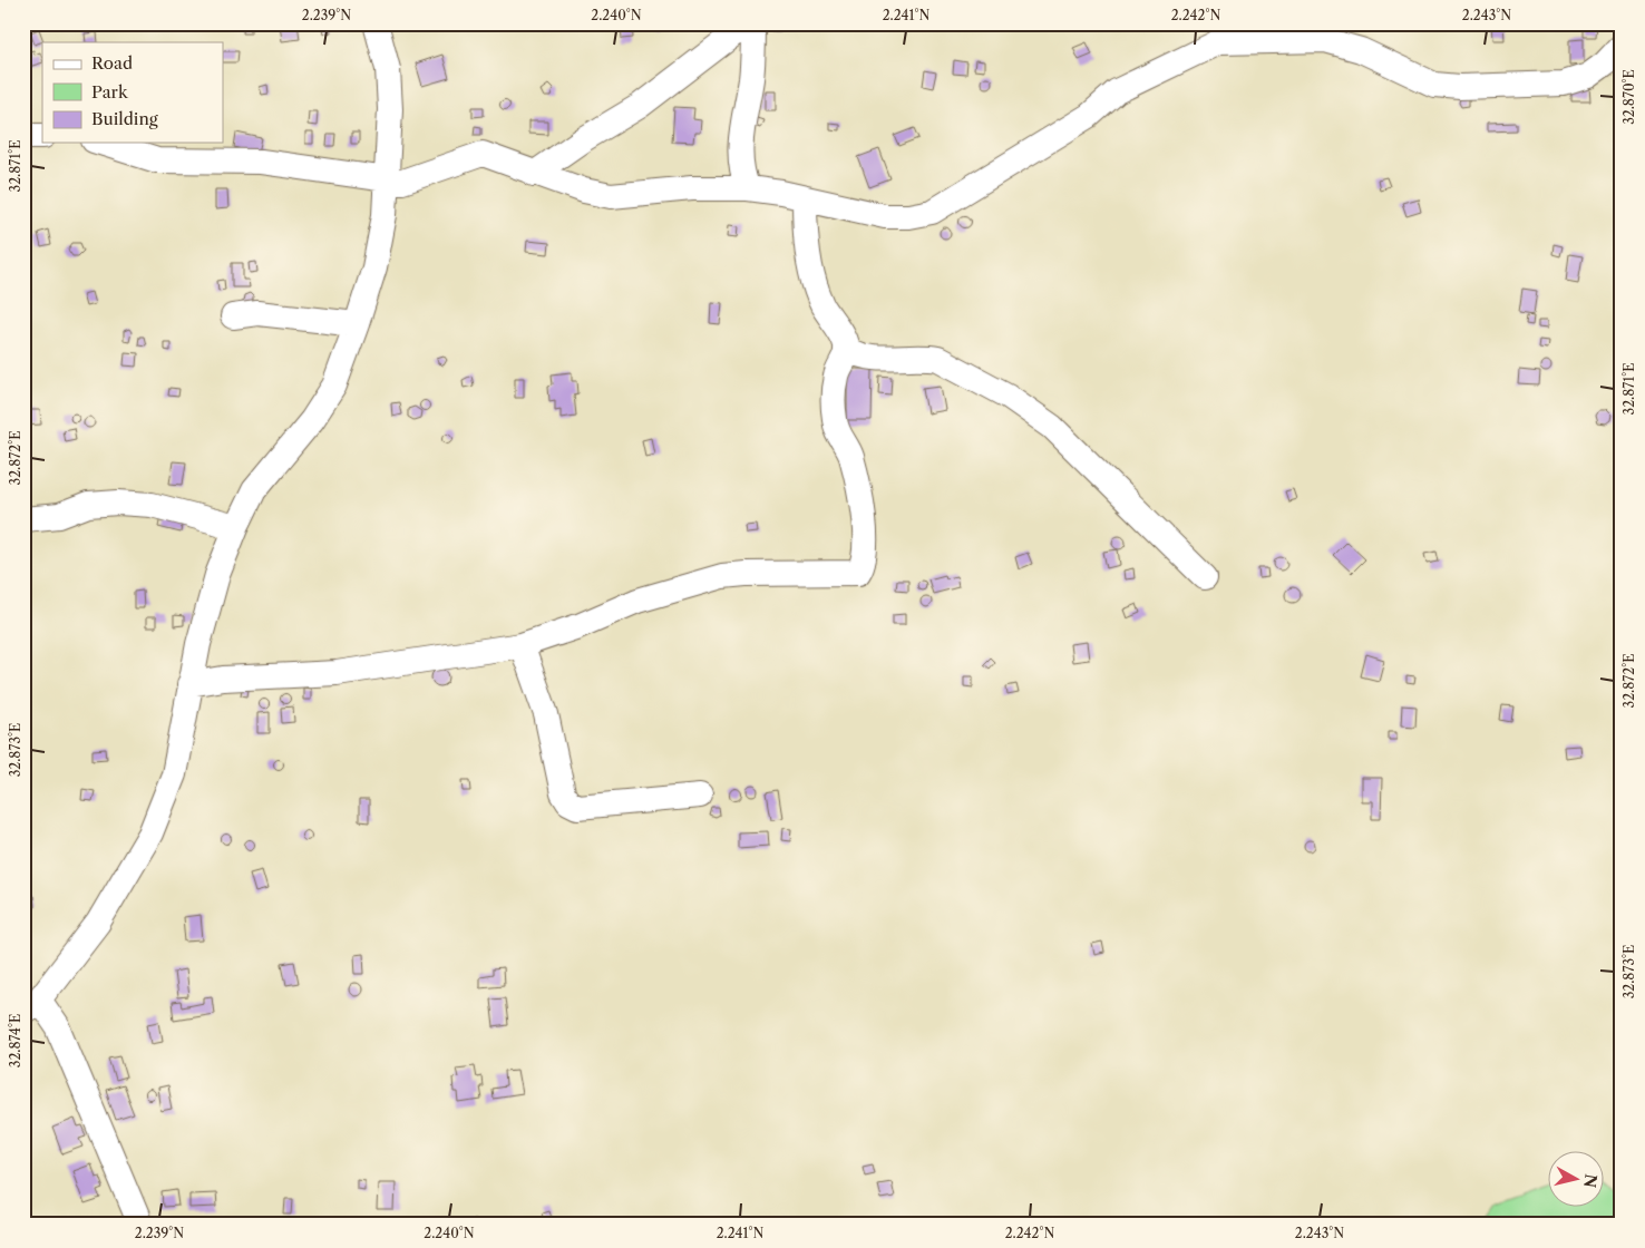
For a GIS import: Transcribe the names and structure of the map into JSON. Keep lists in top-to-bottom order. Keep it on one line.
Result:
{"legend":["Road","Park","Building"],"north":"right","coordinates":["2.239°N","2.240°N","2.241°N","2.242°N","2.243°N","32.870°E","32.871°E","32.872°E","32.873°E","32.874°E"]}
